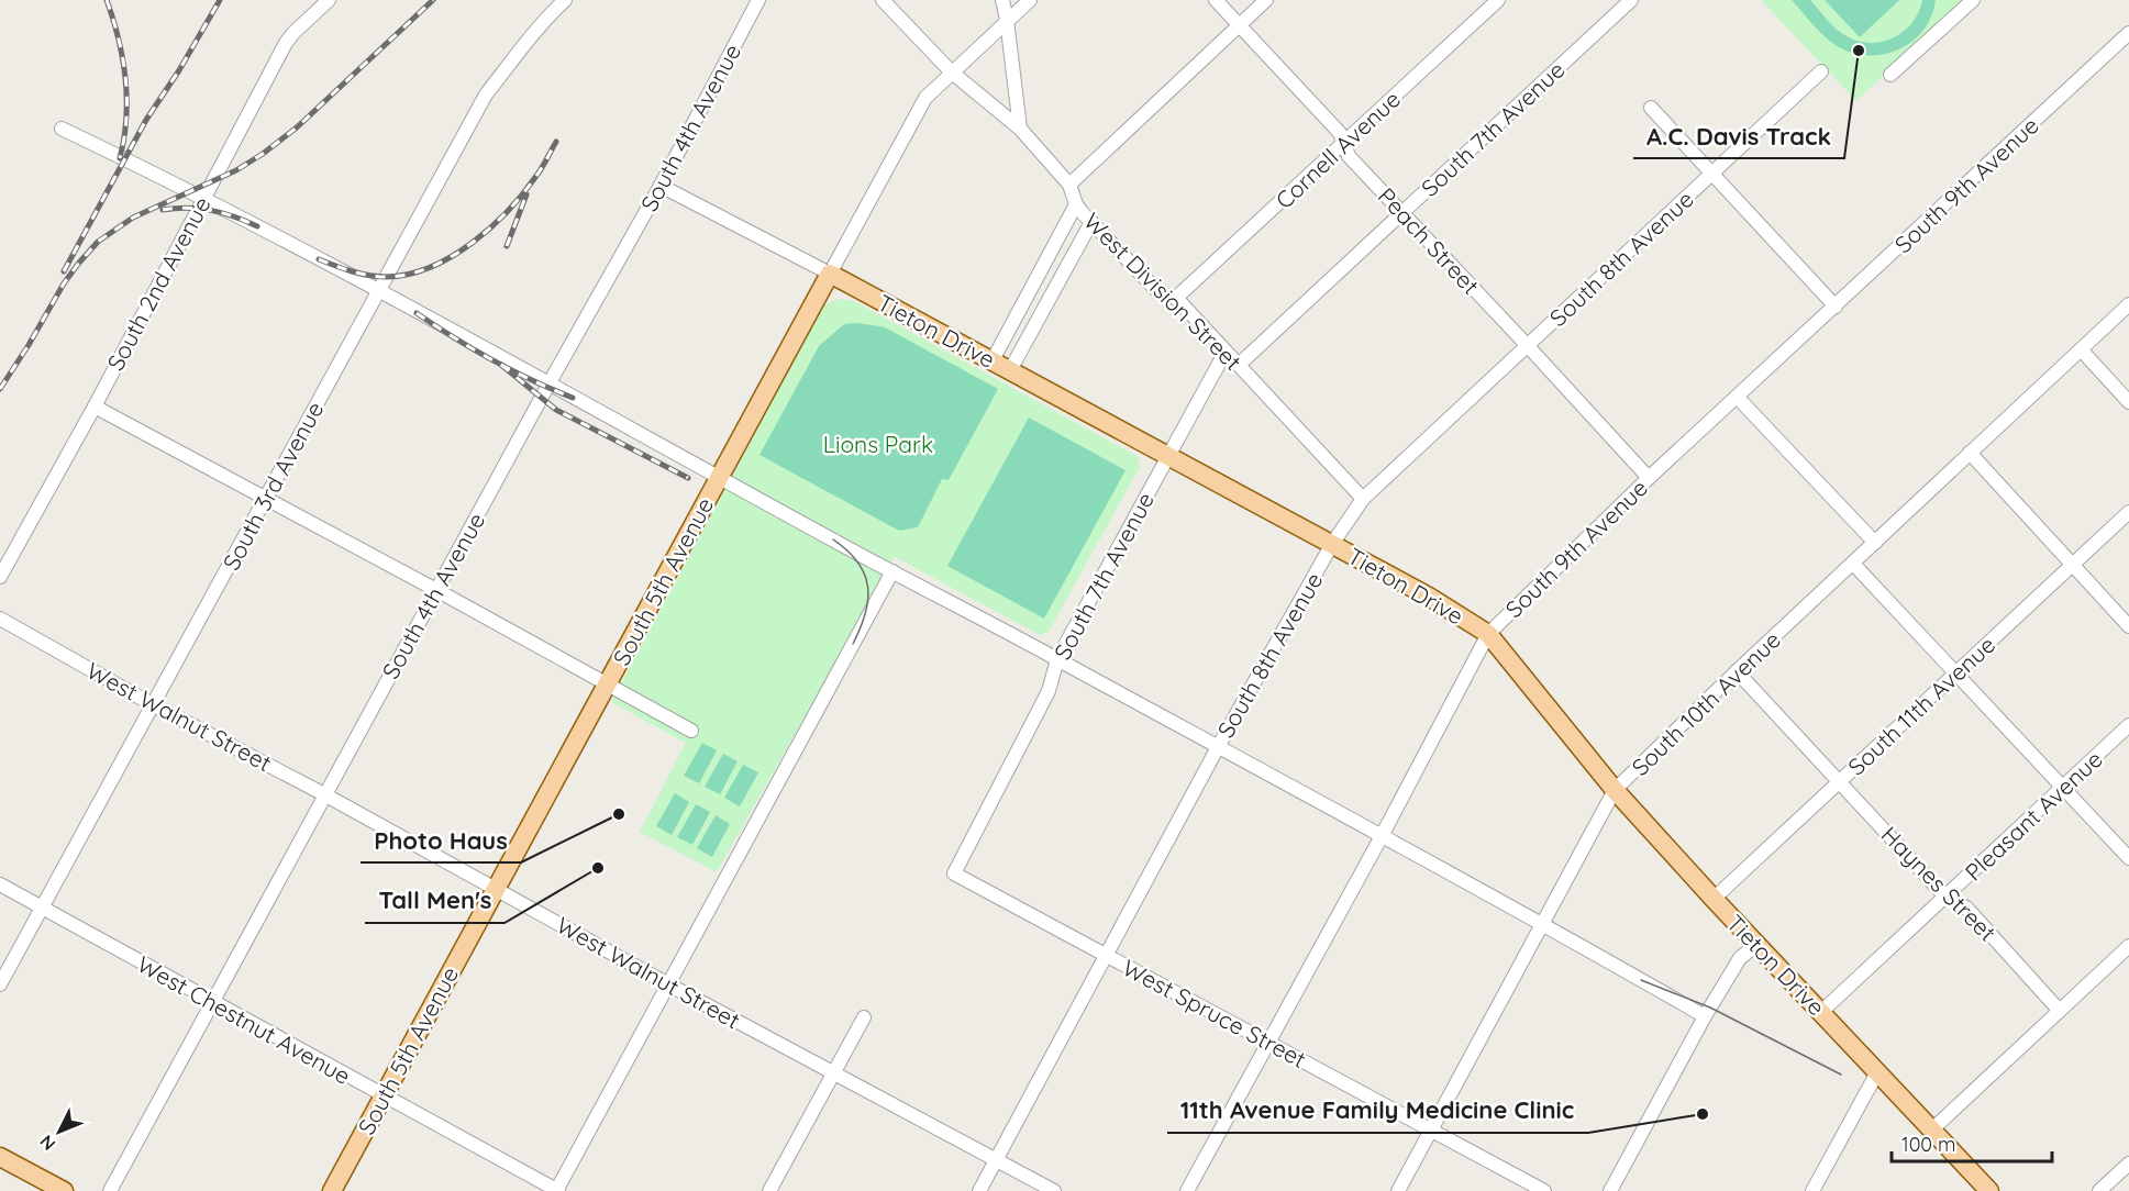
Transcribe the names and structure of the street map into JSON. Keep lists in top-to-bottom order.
{
  "streets": {
    "main road": ["Tieton Drive", "South 5th Avenue"],
    "street": [
      "South 4th Avenue",
      "South 7th Avenue",
      "Cornell Avenue",
      "South 9th Avenue",
      "Peach Street",
      "South 8th Avenue",
      "South 2nd Avenue",
      "West Division Street",
      "South 3rd Avenue",
      "South 10th Avenue",
      "South 11th Avenue",
      "West Walnut Street",
      "Pleasant Avenue",
      "Haynes Street",
      "West Spruce Street",
      "West Chestnut Avenue"
    ]
  },
  "crossings": [
    ["South 4th Avenue", "Tieton Drive"],
    ["South 4th Avenue", "West Walnut Street"],
    ["South 4th Avenue", "West Chestnut Avenue"],
    ["South 7th Avenue", "Peach Street"],
    ["South 7th Avenue", "West Division Street"],
    ["South 7th Avenue", "Tieton Drive"],
    ["South 7th Avenue", "West Spruce Street"],
    ["Cornell Avenue", "Peach Street"],
    ["Cornell Avenue", "West Division Street"],
    ["South 9th Avenue", "Peach Street"],
    ["South 9th Avenue", "Tieton Drive"],
    ["South 9th Avenue", "West Spruce Street"],
    ["Peach Street", "South 8th Avenue"],
    ["South 8th Avenue", "West Division Street"],
    ["South 8th Avenue", "Tieton Drive"],
    ["South 8th Avenue", "West Walnut Street"],
    ["South 8th Avenue", "West Spruce Street"],
    ["West Division Street", "South 5th Avenue"],
    ["Tieton Drive", "South 5th Avenue"],
    ["Tieton Drive", "South 10th Avenue"],
    ["Tieton Drive", "South 11th Avenue"],
    ["Tieton Drive", "Pleasant Avenue"],
    ["South 3rd Avenue", "West Walnut Street"],
    ["South 3rd Avenue", "West Chestnut Avenue"],
    ["South 5th Avenue", "West Walnut Street"],
    ["South 5th Avenue", "West Chestnut Avenue"],
    ["South 10th Avenue", "Haynes Street"],
    ["South 10th Avenue", "West Spruce Street"],
    ["South 11th Avenue", "Haynes Street"],
    ["Pleasant Avenue", "Haynes Street"]
  ],
  "parks": ["Lions Park"],
  "places": [
    "A.C. Davis Track",
    "Photo Haus",
    "Tall Men's",
    "11th Avenue Family Medicine Clinic"
  ],
  "scale_bar": "100 m",
  "north": "bottom left"
}
